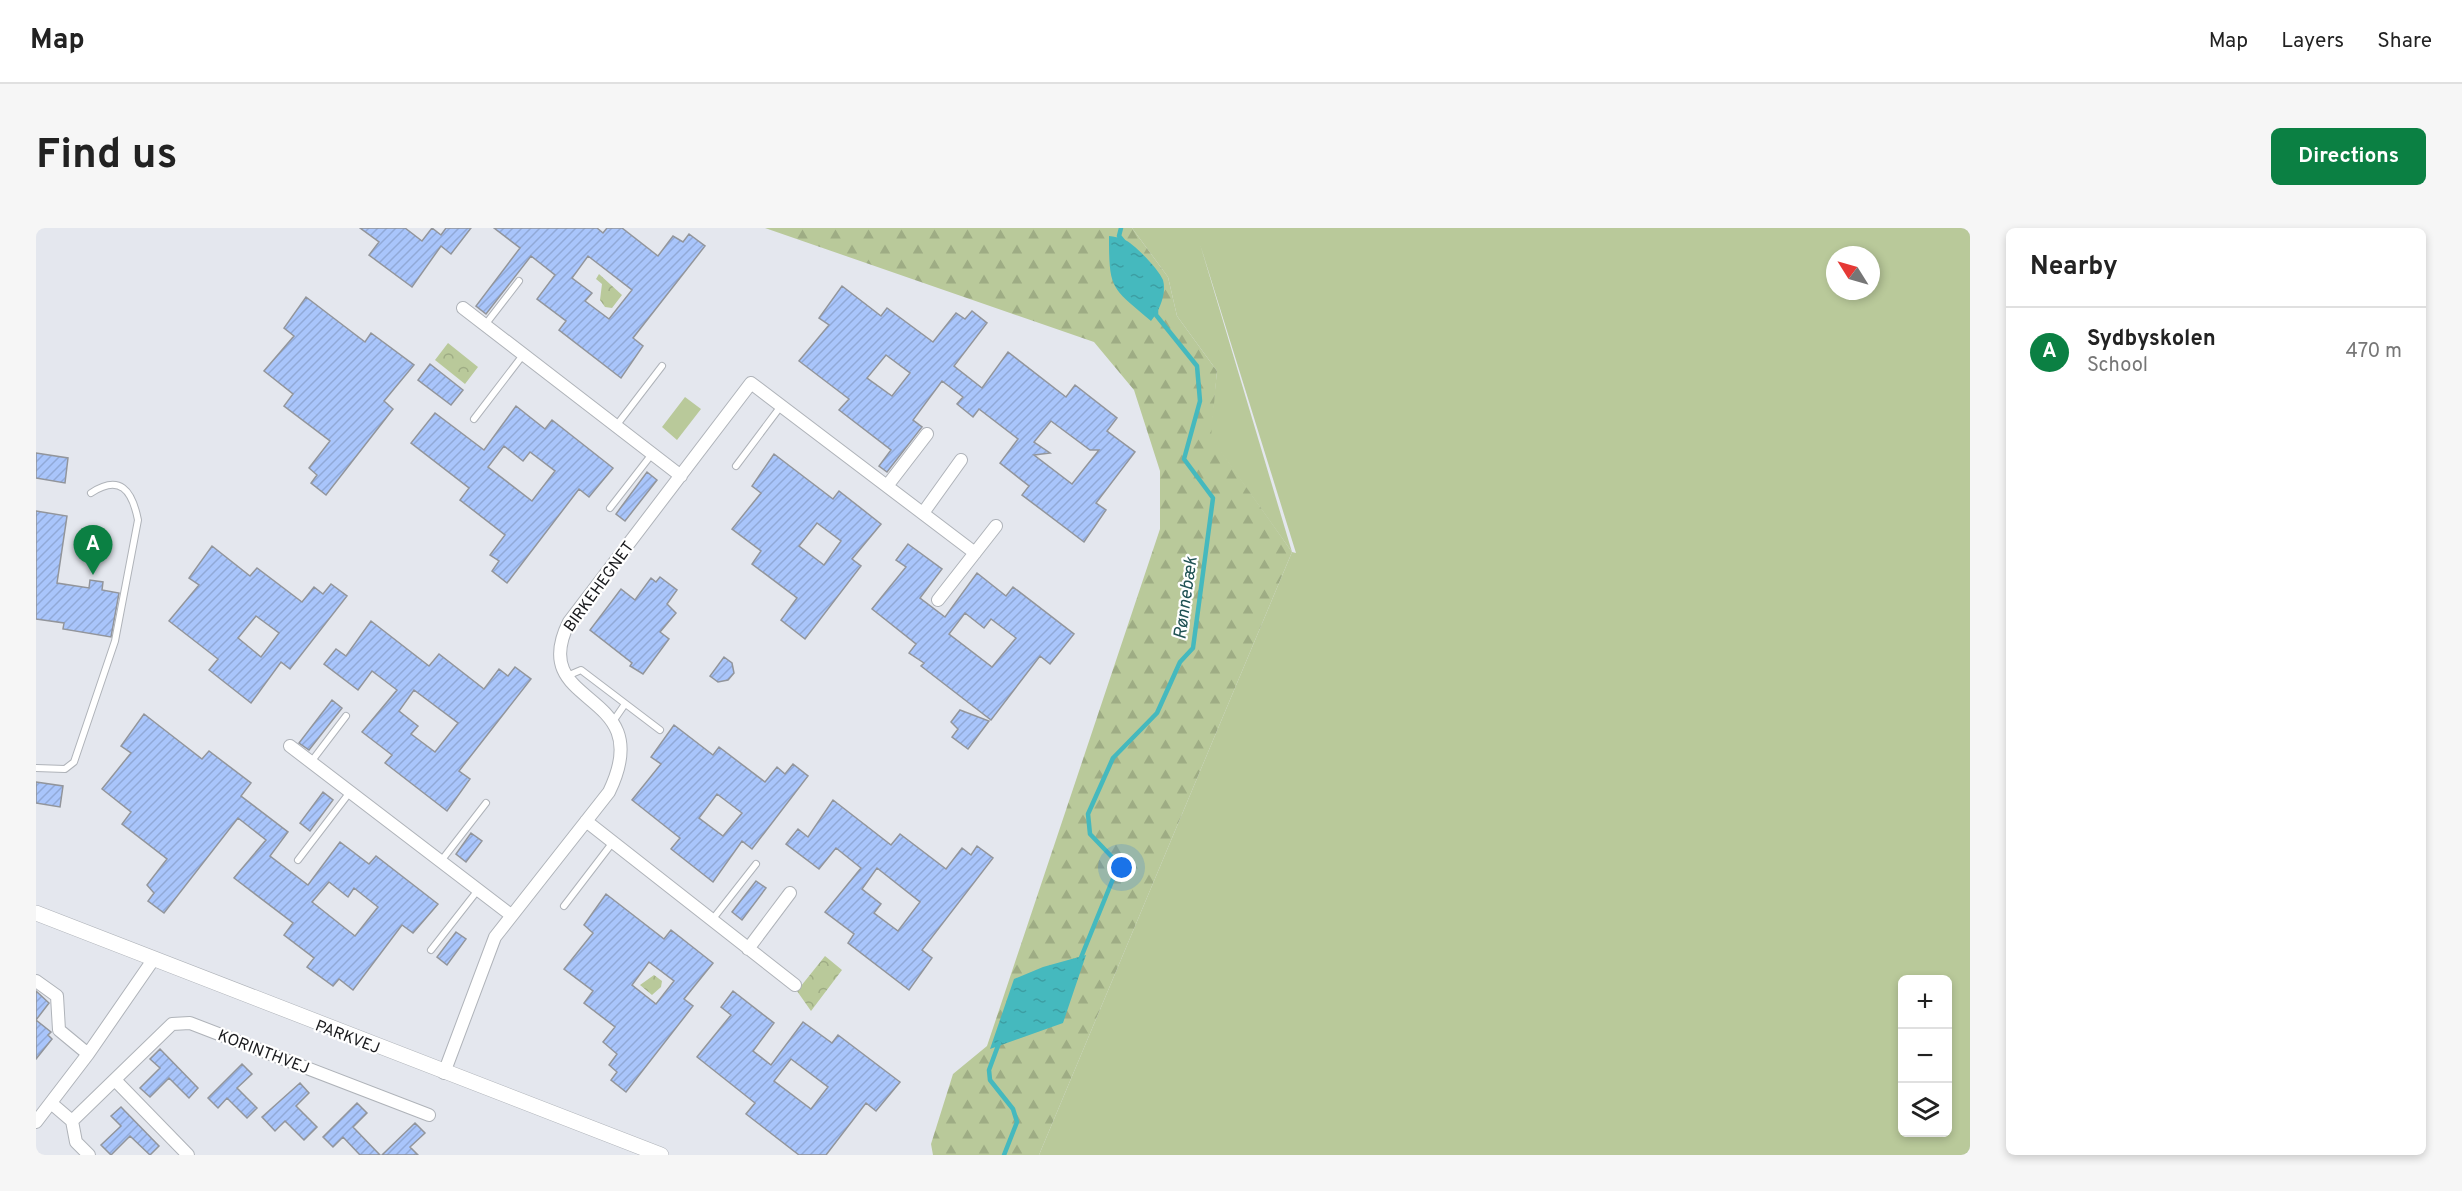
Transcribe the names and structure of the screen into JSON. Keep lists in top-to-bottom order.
{
  "streets": {
    "street": ["BIRKEHEGNET", "PARKVEJ", "KORINTHVEJ"]
  },
  "water": ["Rønnebæk"],
  "north": "top left",
  "page": {
    "header": "Map",
    "nav": ["Map", "Layers", "Share"],
    "buttons": "Directions",
    "title": "Find us",
    "heading": "Nearby",
    "list": [
      {
        "mark": "A",
        "name": "Sydbyskolen",
        "note": "School",
        "value": "470 m"
      }
    ],
    "pins": "A",
    "map_buttons": ["+", "−"]
  }
}
